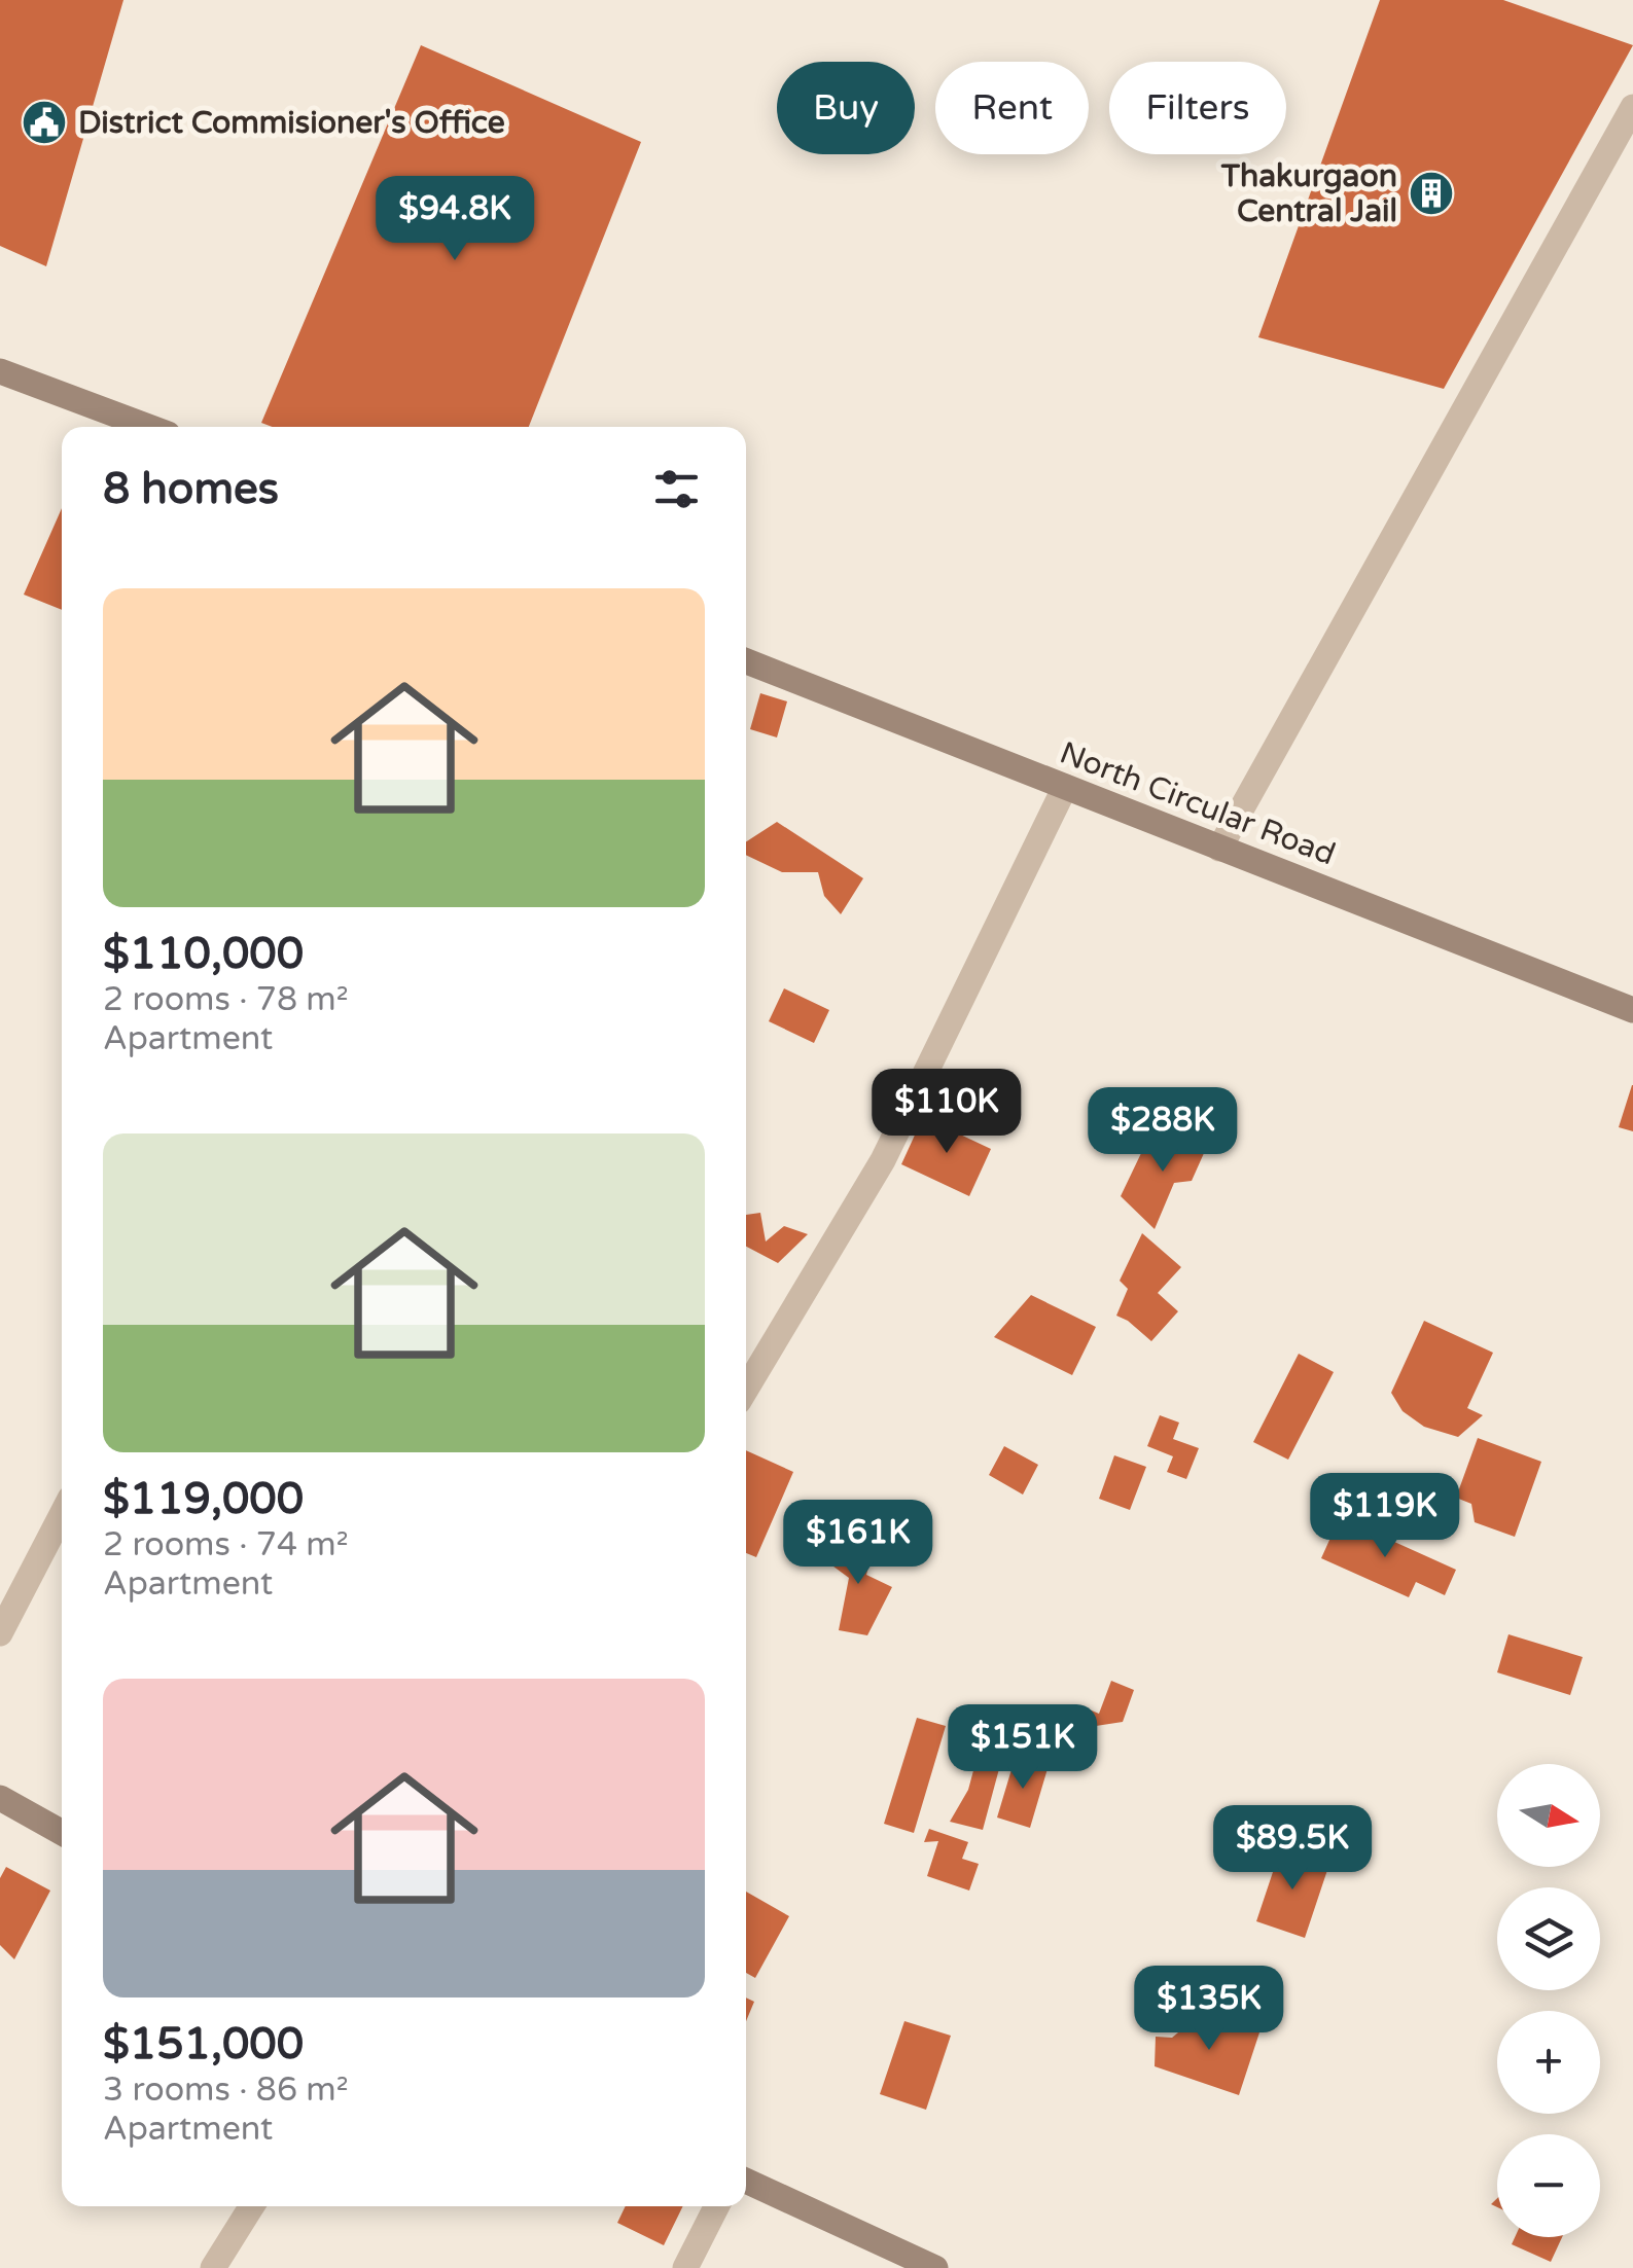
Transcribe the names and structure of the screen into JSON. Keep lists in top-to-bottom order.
{
  "streets": {
    "street": ["North Circular Road"]
  },
  "places": {
    "public building": ["District Commisioner's Office"],
    "building": ["Thakurgaon Central Jail"]
  },
  "north": "right",
  "page": {
    "chip": ["Buy", "Rent", "Filters"],
    "price": [
      "$94.8K",
      "$110K",
      "$288K",
      "$119K",
      "$161K",
      "$151K",
      "$89.5K",
      "$135K"
    ],
    "heading": "8 homes",
    "list": [
      {
        "name": "$110,000",
        "note": "2 rooms · 78 m² · Apartment"
      },
      {
        "name": "$119,000",
        "note": "2 rooms · 74 m² · Apartment"
      },
      {
        "name": "$151,000",
        "note": "3 rooms · 86 m² · Apartment"
      }
    ],
    "map_buttons": ["+", "−"]
  }
}
